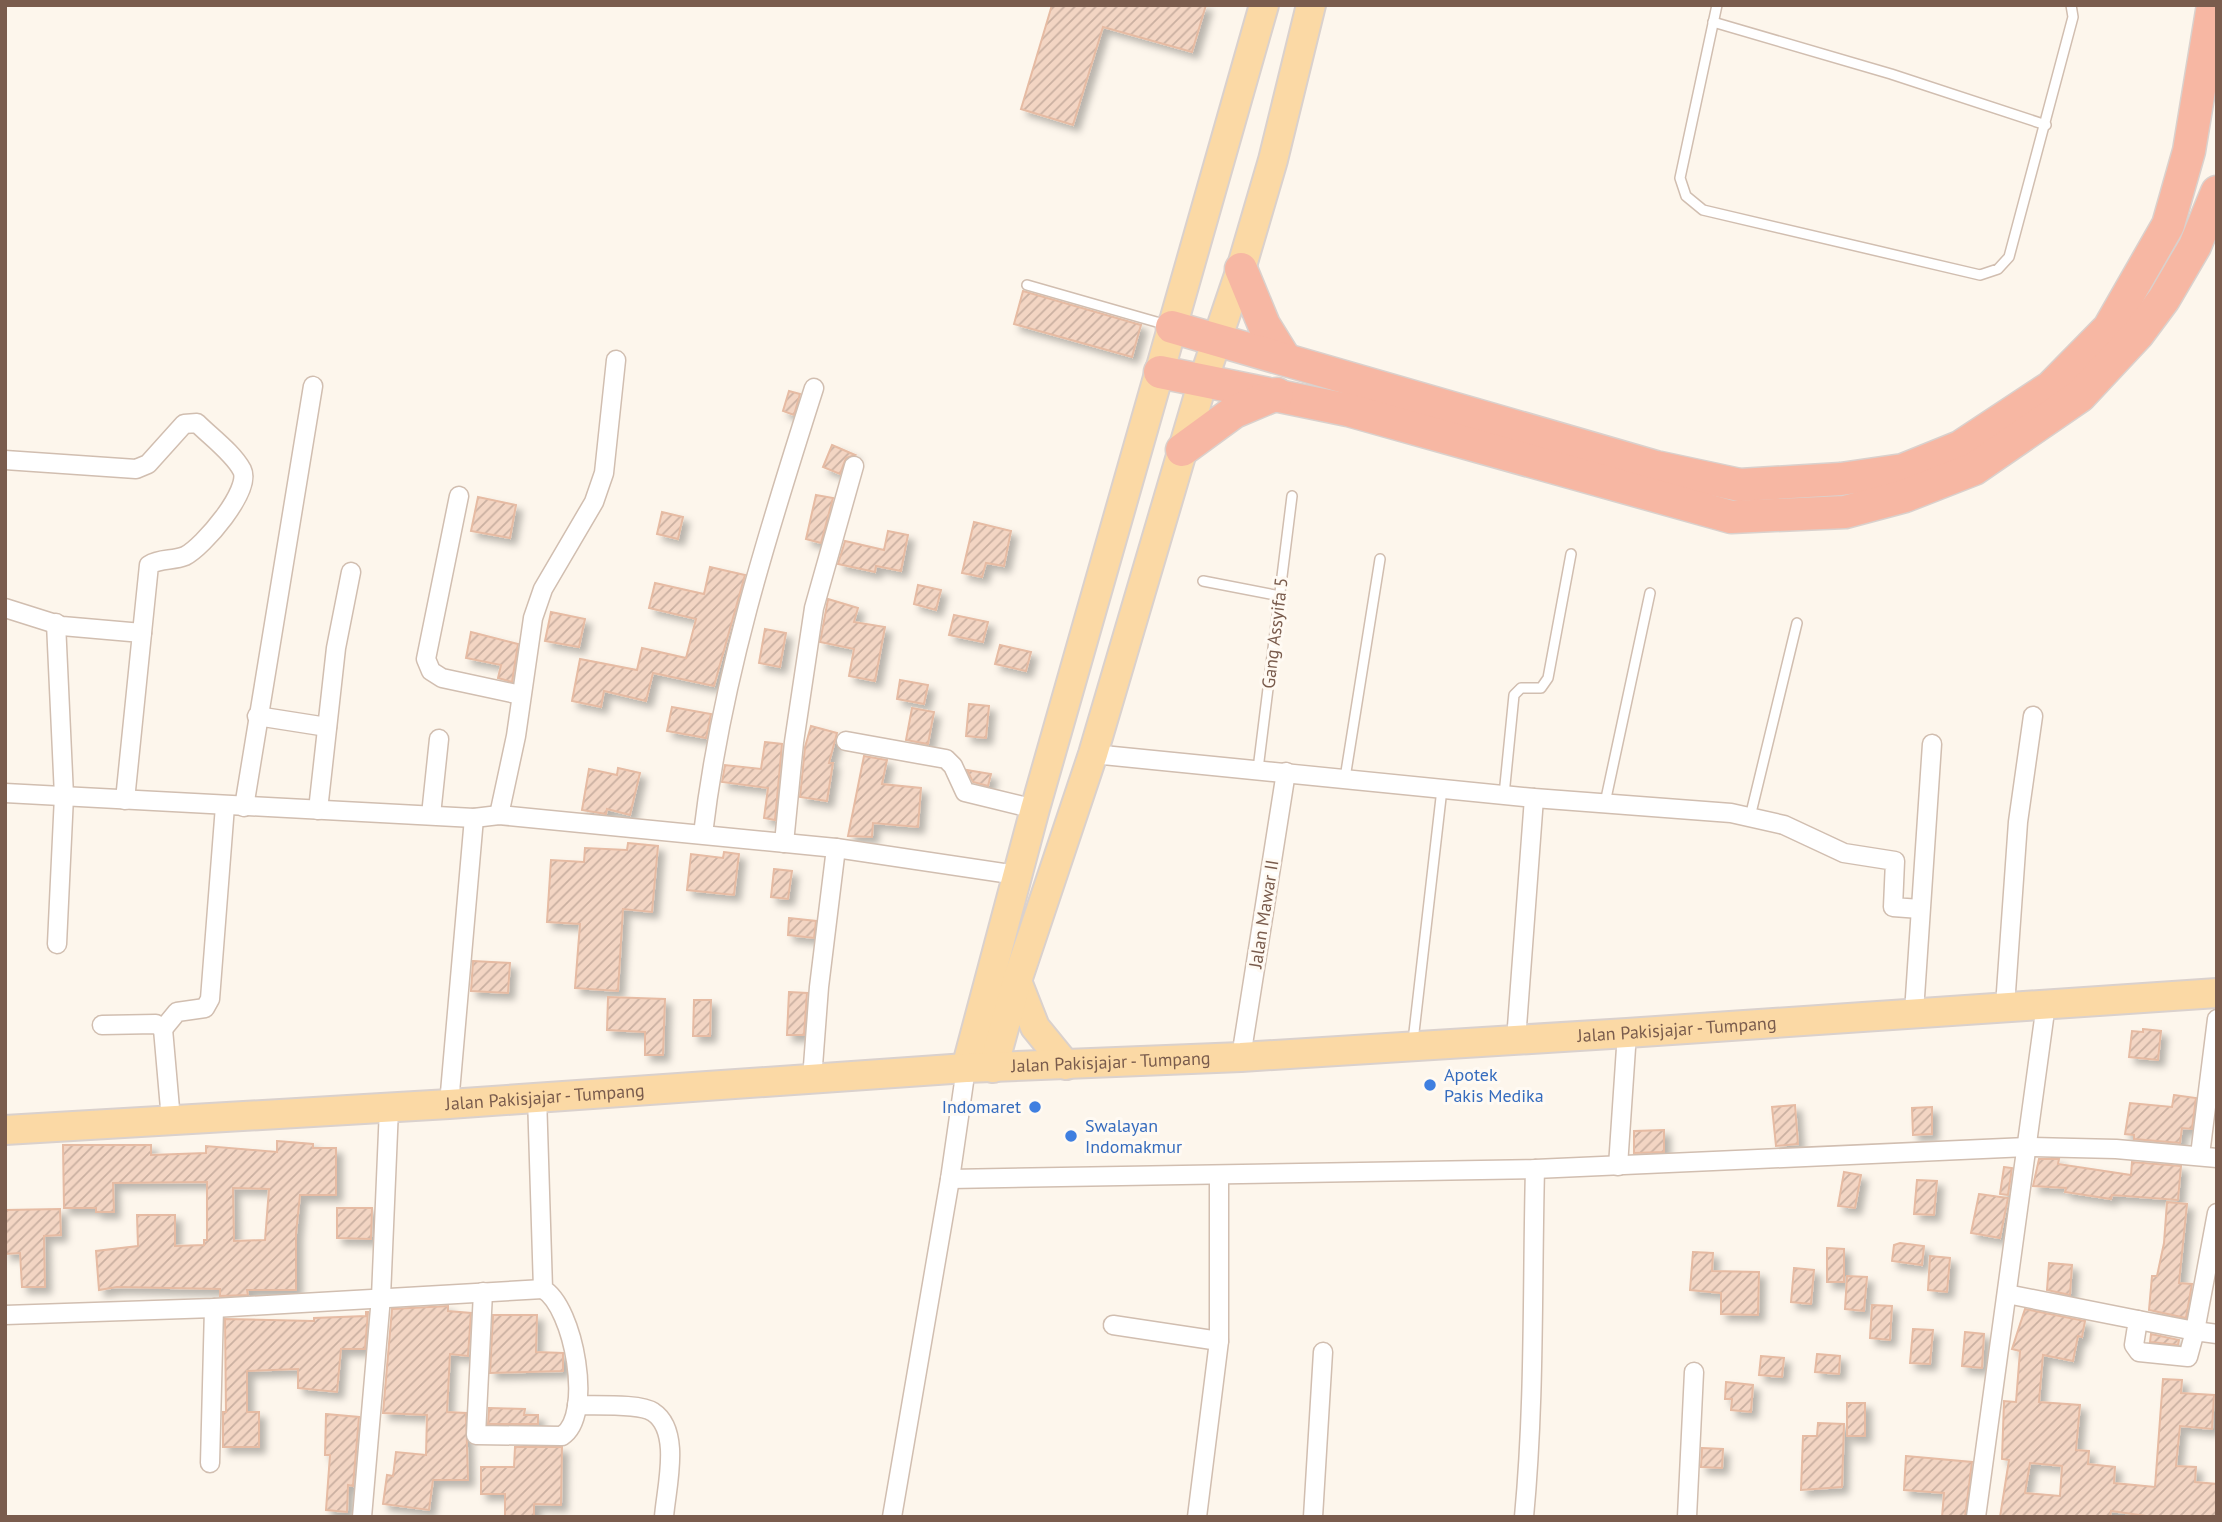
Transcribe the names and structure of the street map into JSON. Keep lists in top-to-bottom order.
{
  "streets": {
    "main road": ["Jalan Pakisjajar - Tumpang"],
    "street": ["Jalan Mawar II"],
    "lane": ["Gang Assyifa 5"]
  },
  "crossings": [
    ["Jalan Mawar II", "Jalan Pakisjajar - Tumpang"]
  ],
  "places": ["Apotek Pakis Medika", "Indomaret", "Swalayan Indomakmur"]
}
